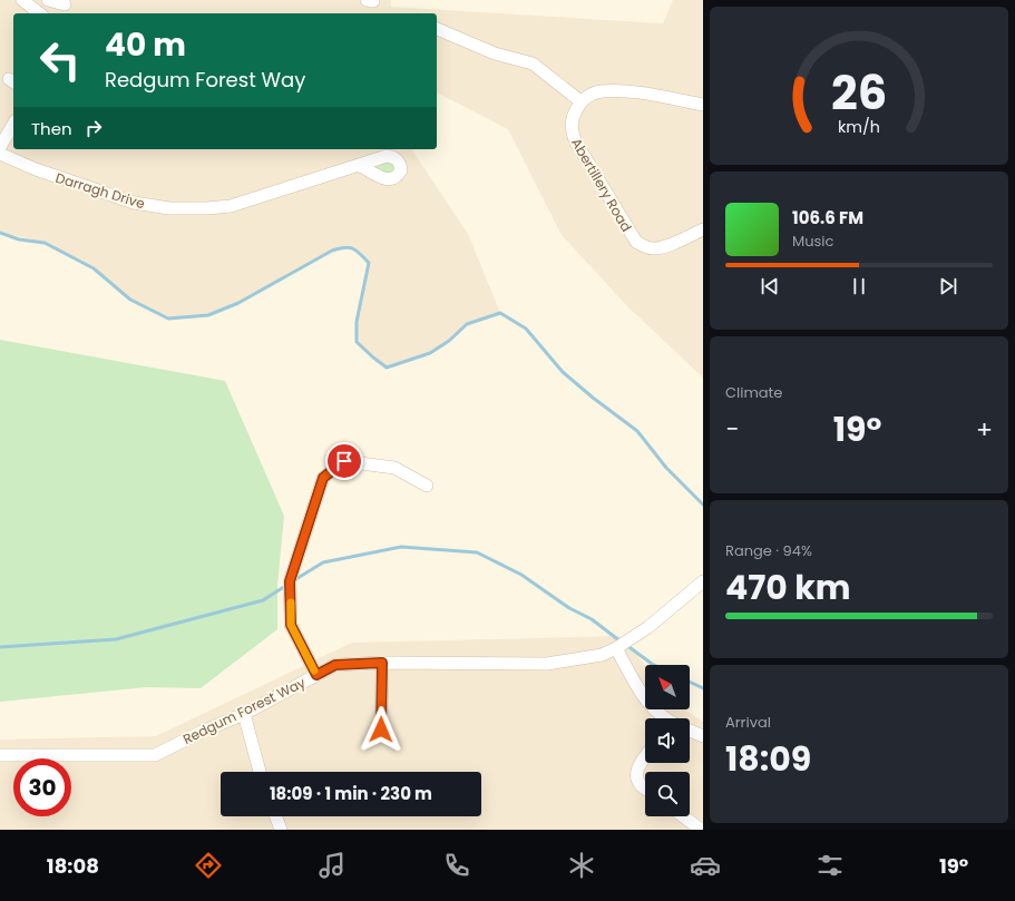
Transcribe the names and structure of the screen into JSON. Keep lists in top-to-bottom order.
{
  "streets": {
    "street": ["Abertillery Road", "Darragh Drive", "Redgum Forest Way"]
  },
  "north": "top left",
  "page": {
    "turn": ["40 m", "Redgum Forest Way"],
    "then": "Then",
    "song": ["106.6 FM", "Music"],
    "tile": [
      "Climate",
      ["Range · 94%", "470 km"],
      ["Arrival", "18:09"]
    ],
    "heat": ["−", "19°", "+"],
    "limit": "30",
    "trip": "18:09 · 1 min · 230 m",
    "tabs": ["18:08", "19°"],
    "gauge": ["26", "km/h"]
  }
}
